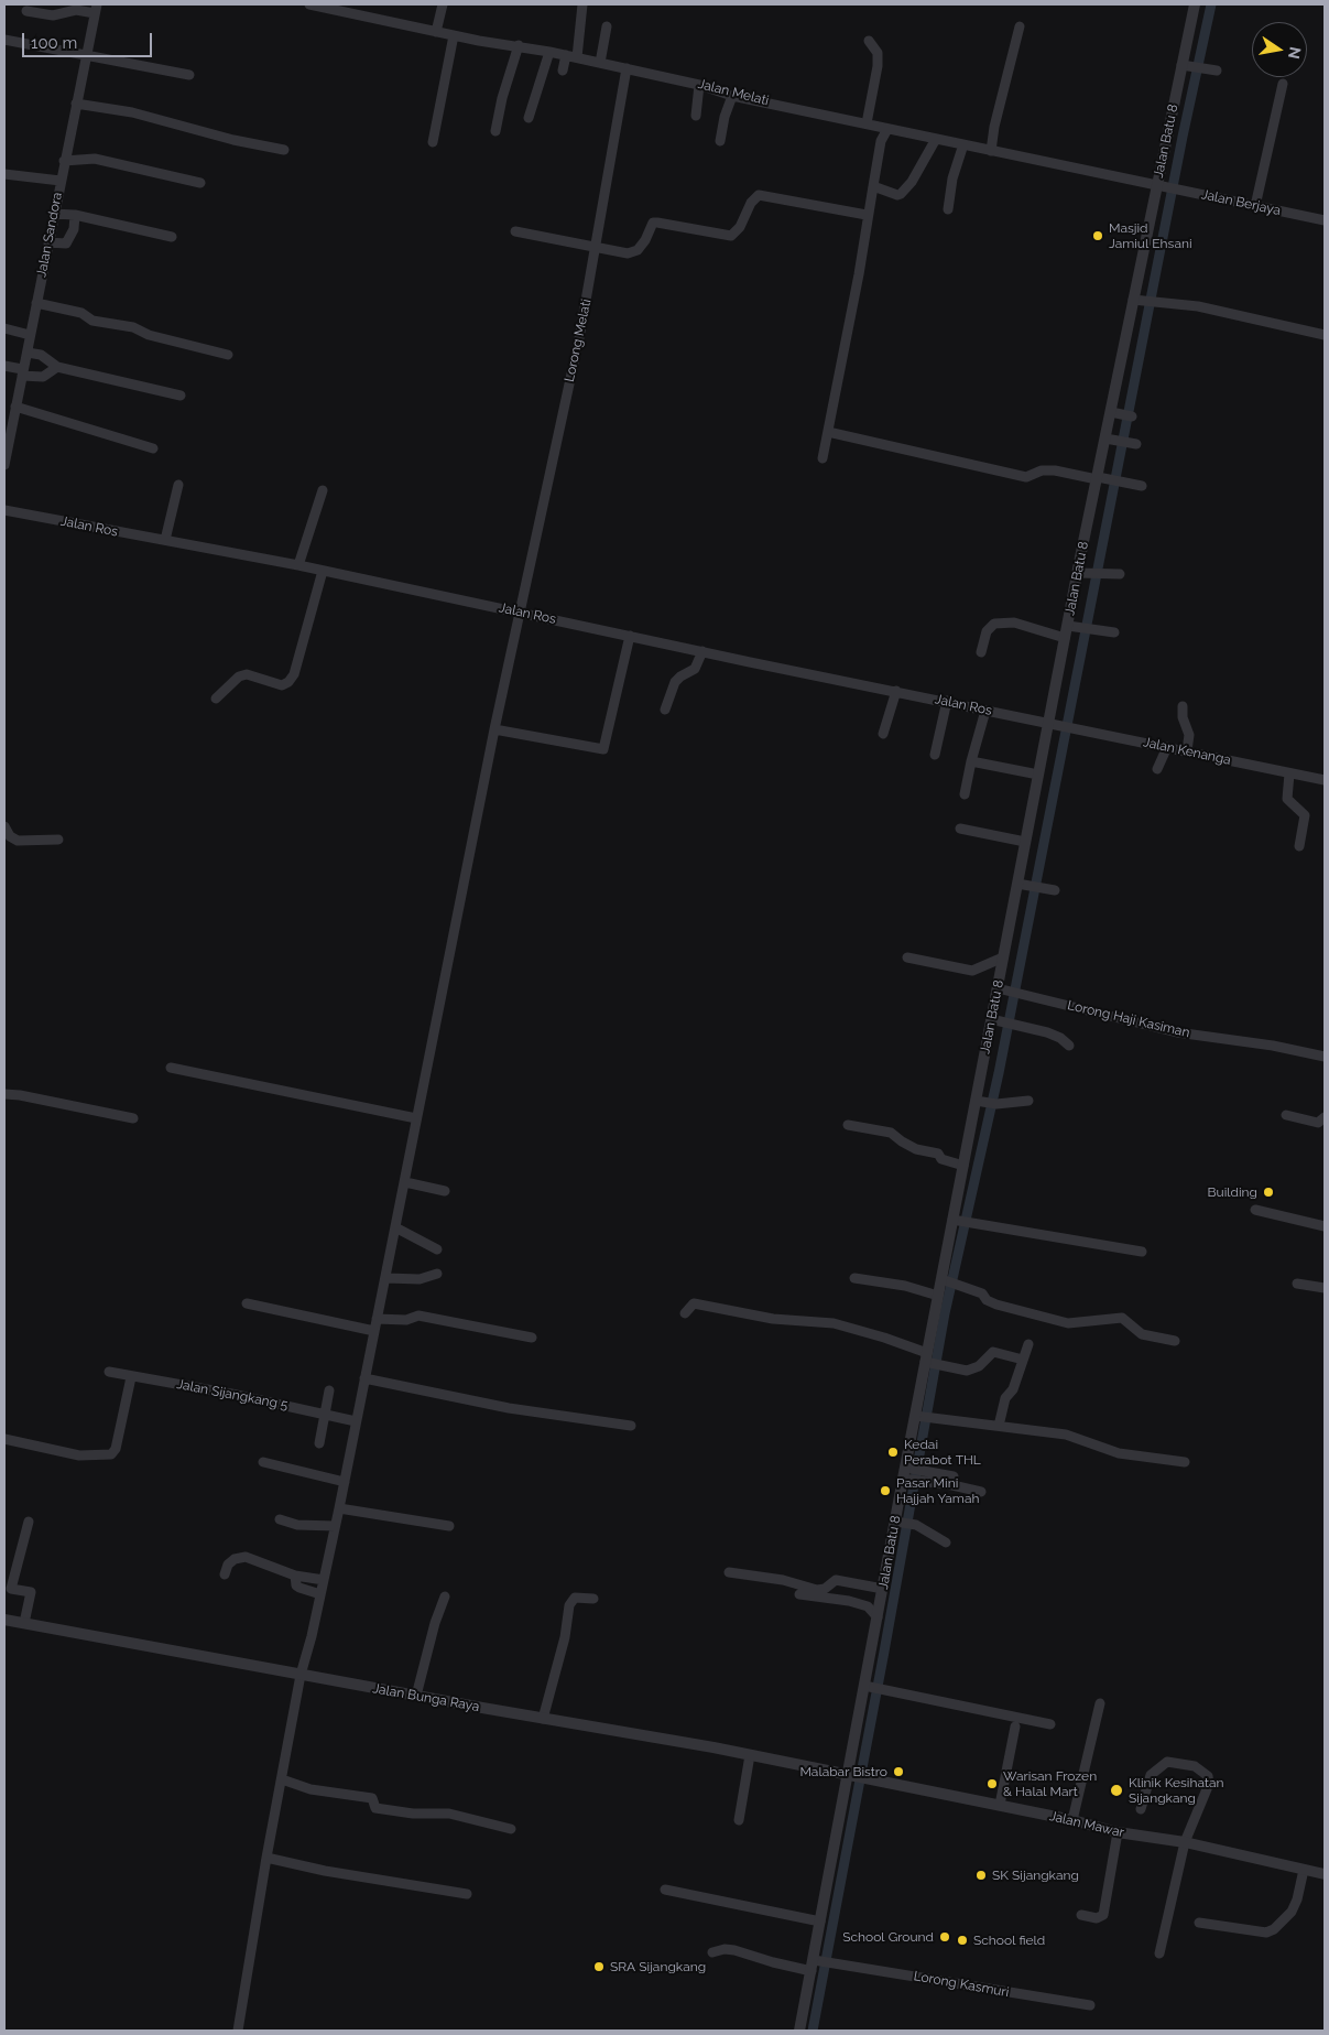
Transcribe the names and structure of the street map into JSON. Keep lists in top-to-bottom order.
{
  "streets": {
    "street": [
      "Jalan Melati",
      "Jalan Batu 8",
      "Jalan Berjaya",
      "Jalan Sandora",
      "Lorong Melati",
      "Jalan Ros",
      "Jalan Kenanga",
      "Lorong Haji Kasiman",
      "Jalan Sijangkang 5",
      "Jalan Bunga Raya",
      "Jalan Mawar",
      "Lorong Kasmuri"
    ]
  },
  "crossings": [
    ["Jalan Melati", "Jalan Batu 8"],
    ["Jalan Melati", "Jalan Berjaya"],
    ["Jalan Melati", "Lorong Melati"],
    ["Jalan Batu 8", "Jalan Berjaya"],
    ["Jalan Batu 8", "Jalan Ros"],
    ["Jalan Batu 8", "Jalan Kenanga"],
    ["Jalan Batu 8", "Lorong Haji Kasiman"],
    ["Jalan Batu 8", "Jalan Bunga Raya"],
    ["Jalan Batu 8", "Jalan Mawar"],
    ["Jalan Batu 8", "Lorong Kasmuri"],
    ["Lorong Melati", "Jalan Ros"],
    ["Lorong Melati", "Jalan Sijangkang 5"],
    ["Lorong Melati", "Jalan Bunga Raya"],
    ["Jalan Ros", "Jalan Kenanga"],
    ["Jalan Bunga Raya", "Jalan Mawar"]
  ],
  "places": [
    "Masjid Jamiul Ehsani",
    "Building",
    "Kedai Perabot THL",
    "Pasar Mini Hajjah Yamah",
    "Malabar Bistro",
    "Warisan Frozen & Halal Mart",
    "Klinik Kesihatan Sijangkang",
    "SK Sijangkang",
    "School Ground",
    "School field",
    "SRA Sijangkang"
  ],
  "scale_bar": "100 m",
  "north": "right"
}
